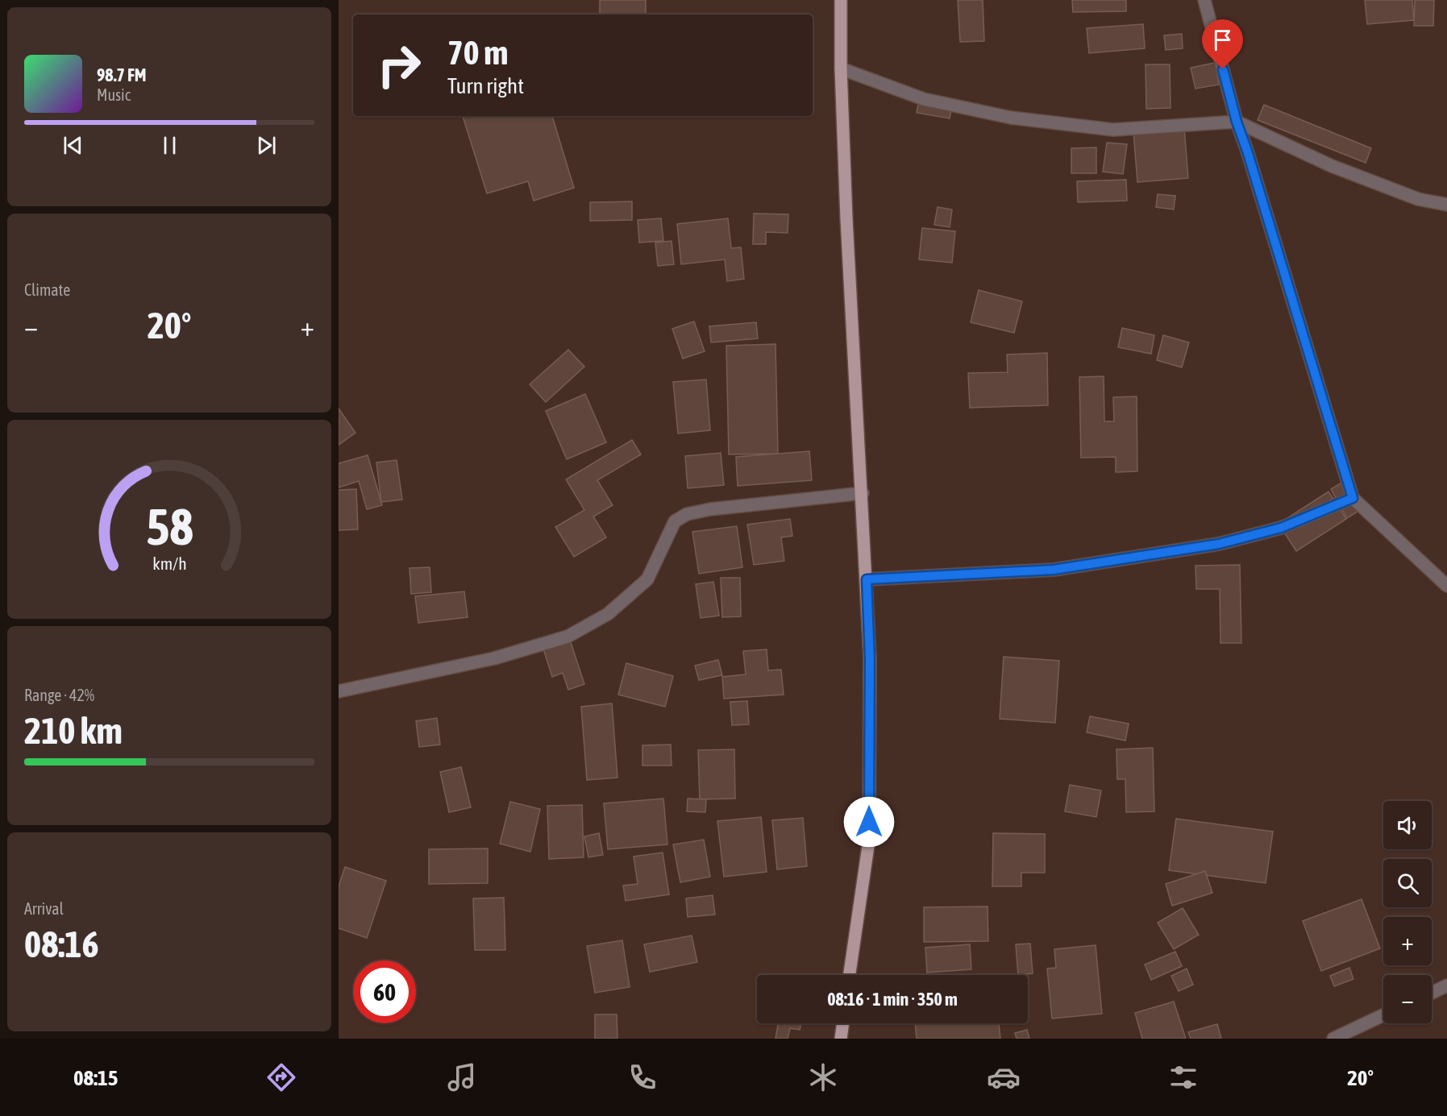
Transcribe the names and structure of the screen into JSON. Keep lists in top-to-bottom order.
{
  "page": {
    "turn": ["70 m", "Turn right"],
    "song": ["98.7 FM", "Music"],
    "tile": [
      "Climate",
      ["Range · 42%", "210 km"],
      ["Arrival", "08:16"]
    ],
    "heat": ["−", "20°", "+"],
    "map_buttons": ["+", "−"],
    "limit": "60",
    "trip": "08:16 · 1 min · 350 m",
    "tabs": ["08:15", "20°"],
    "gauge": ["58", "km/h"]
  }
}
